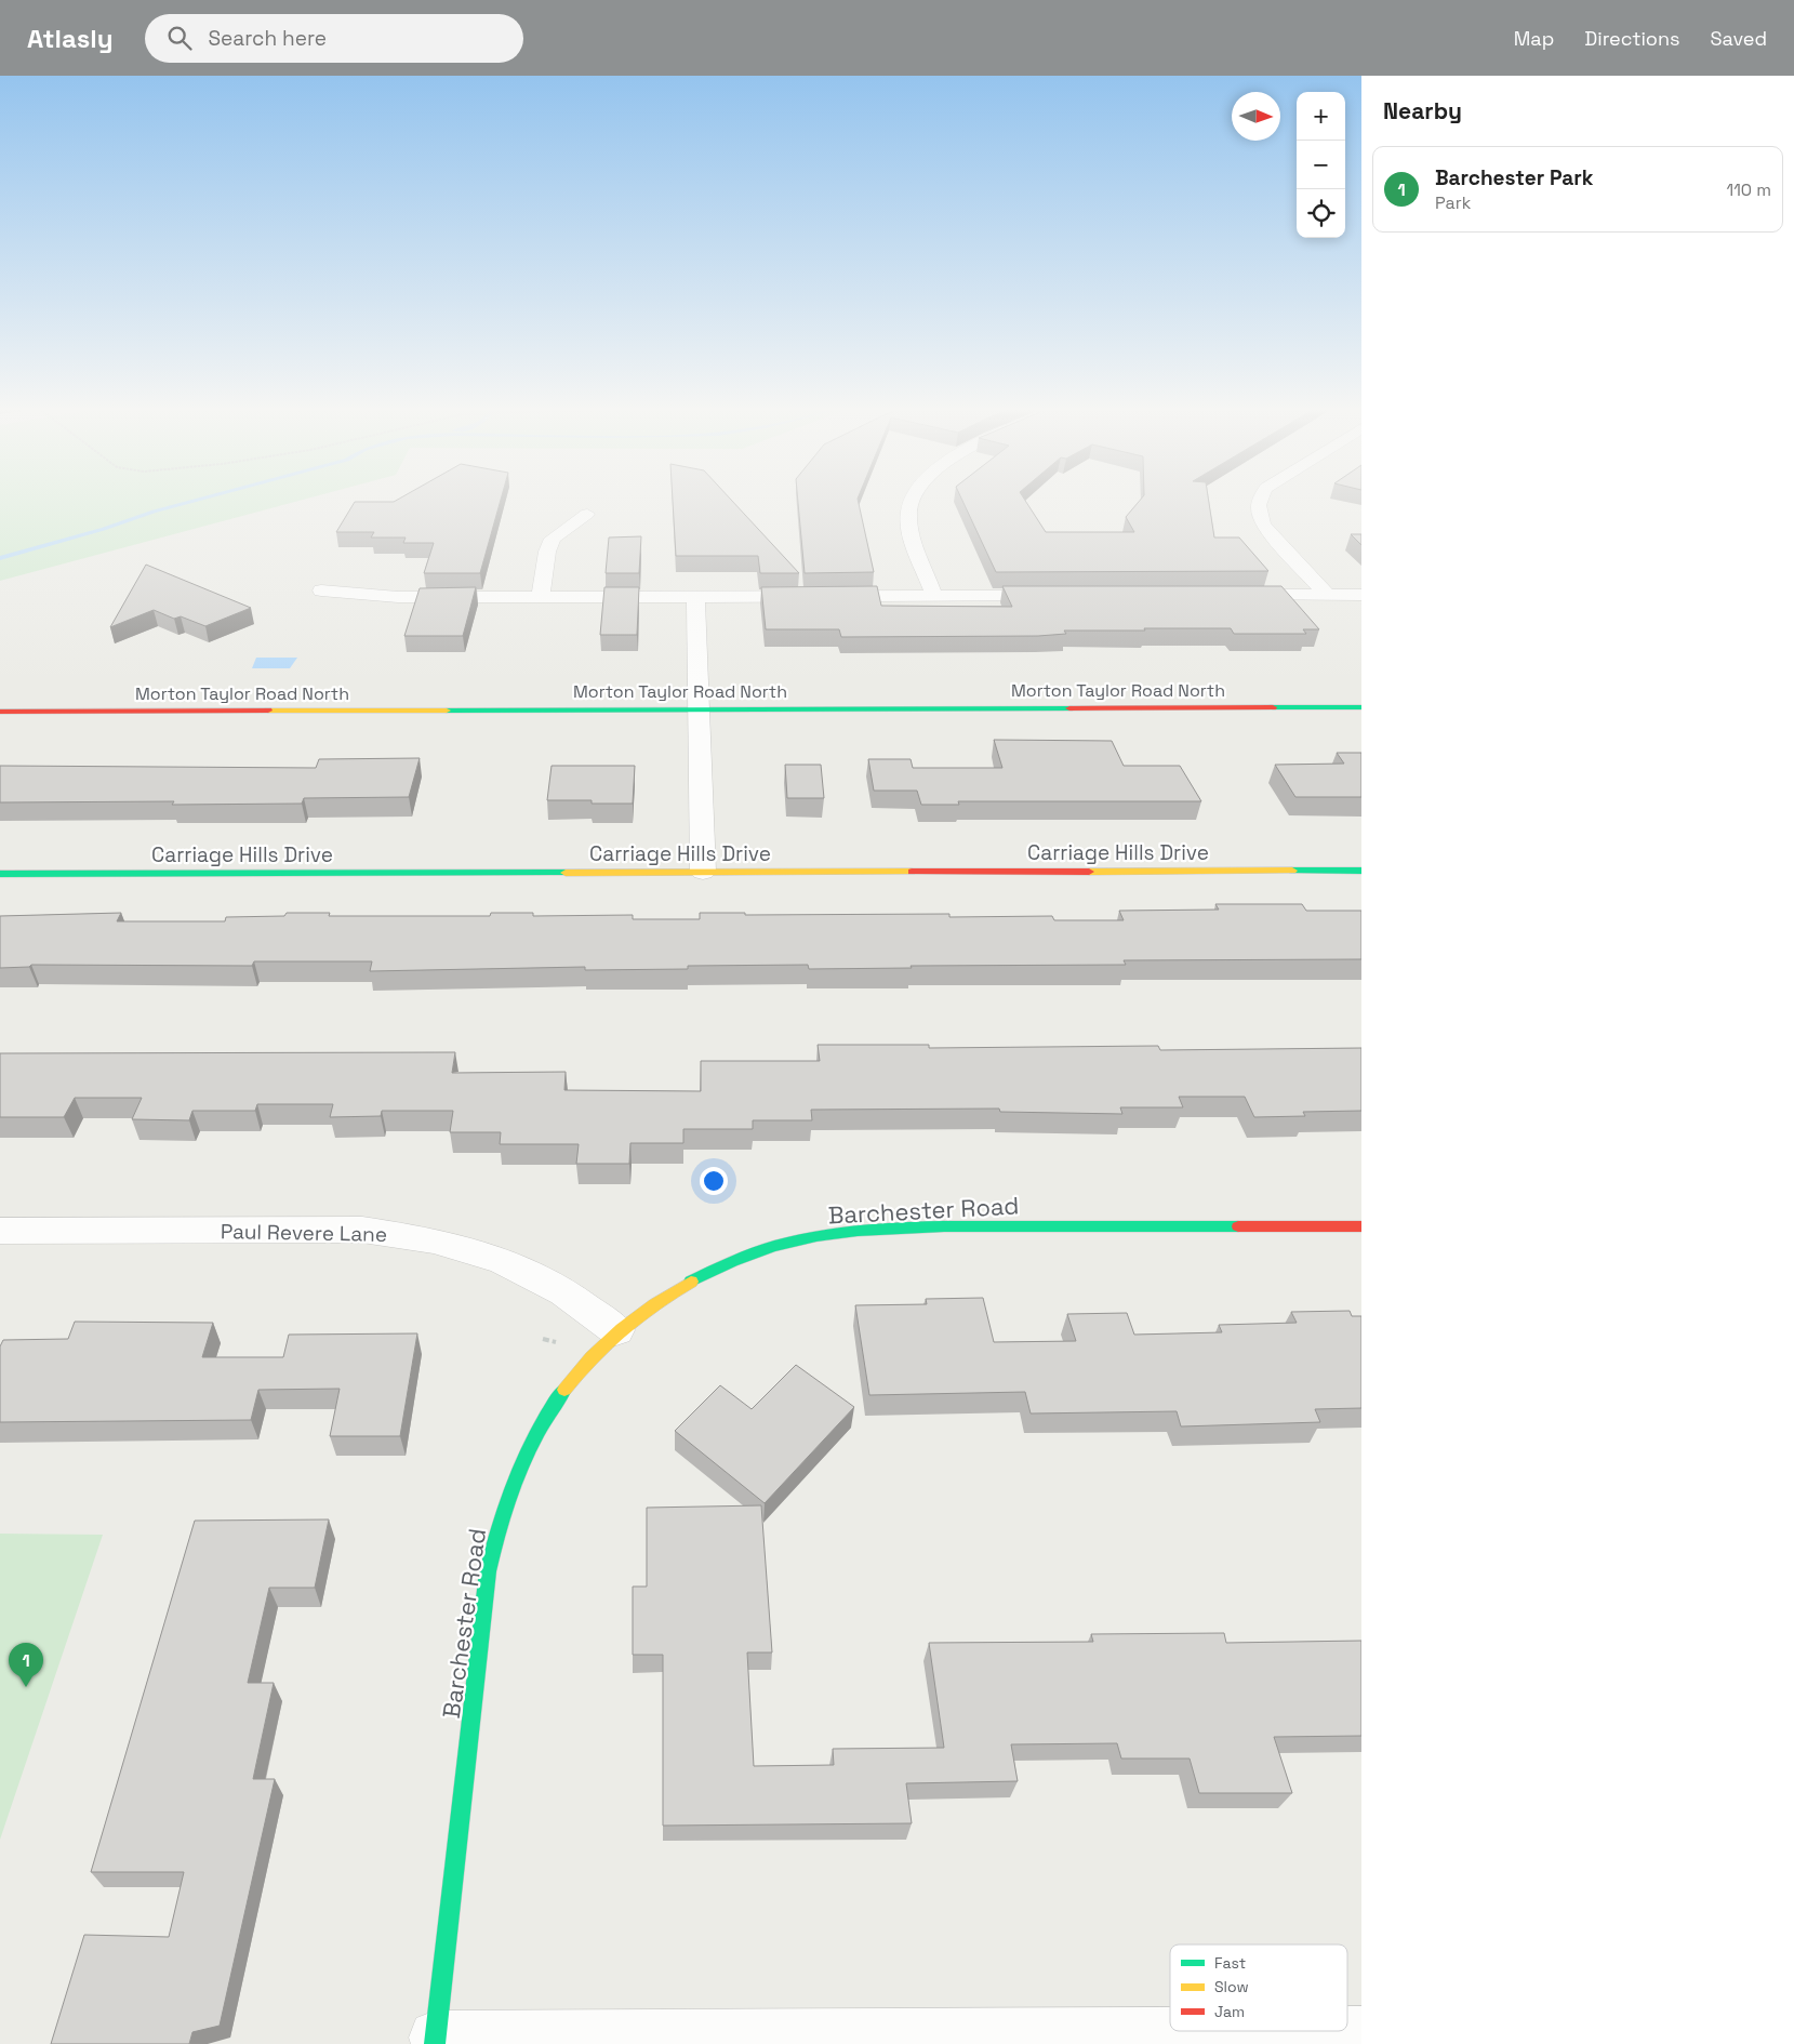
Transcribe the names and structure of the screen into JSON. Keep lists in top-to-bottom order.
{
  "streets": {
    "street": [
      "Morton Taylor Road North",
      "Carriage Hills Drive",
      "Barchester Road",
      "Paul Revere Lane"
    ]
  },
  "crossings": [
    ["Barchester Road", "Paul Revere Lane"]
  ],
  "legend": ["Fast", "Slow", "Jam"],
  "north": "right",
  "page": {
    "header": "Atlasly",
    "search": "Search here",
    "nav": ["Map", "Directions", "Saved"],
    "heading": "Nearby",
    "map_buttons": ["+", "−"],
    "list": [
      {
        "mark": "1",
        "name": "Barchester Park",
        "note": "Park",
        "value": "110 m"
      }
    ],
    "pins": "1"
  }
}
